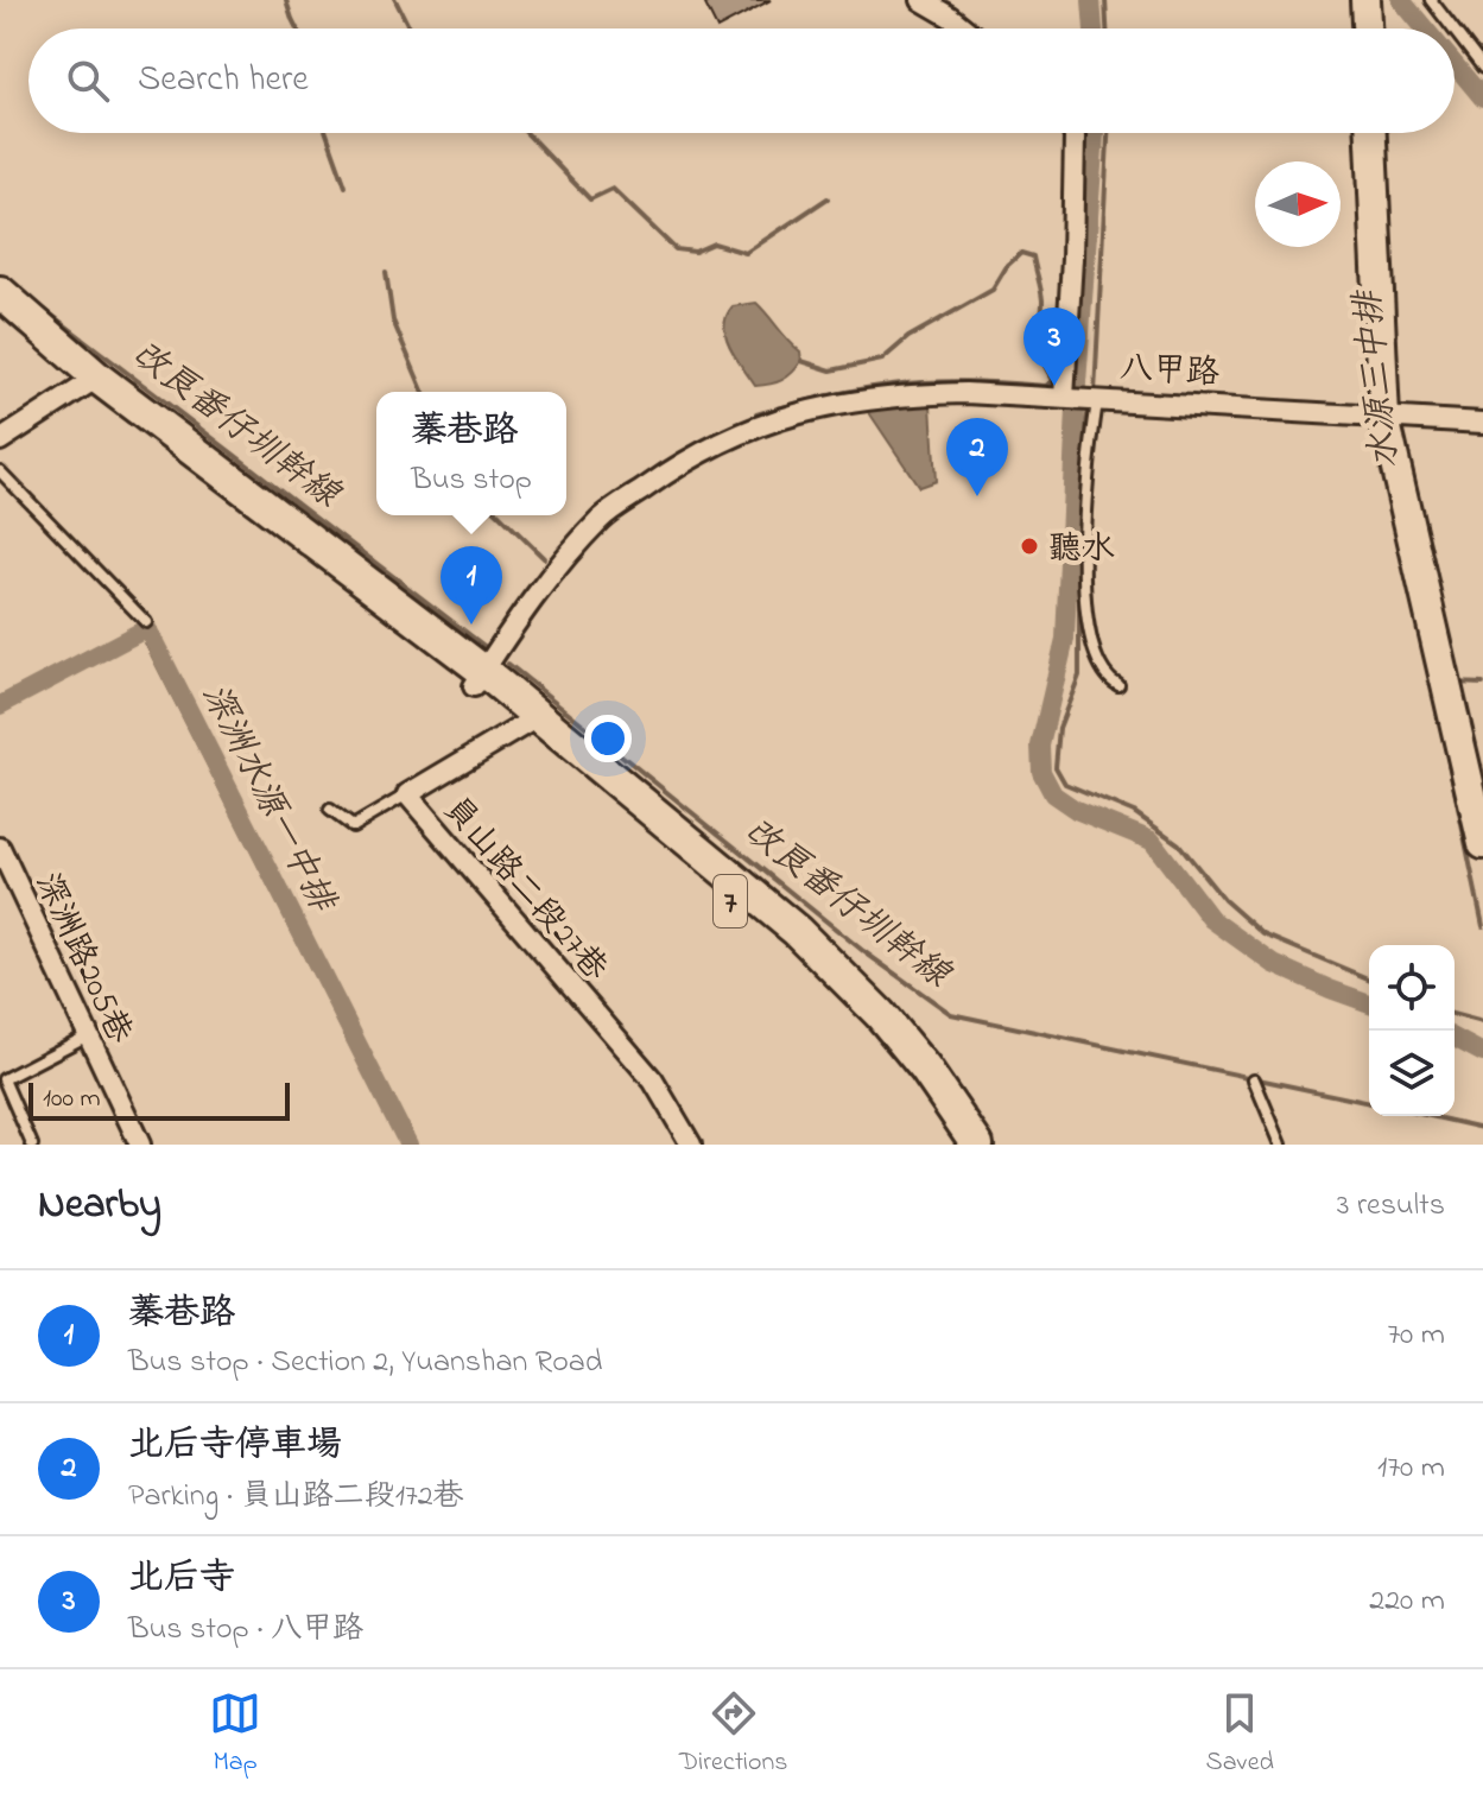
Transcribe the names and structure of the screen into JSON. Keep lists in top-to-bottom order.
{
  "streets": {
    "main road": ["7"],
    "street": ["八甲路", "員山路二段27巷", "深洲路205巷"]
  },
  "crossings": [
    ["八甲路", "7"],
    ["員山路二段27巷", "7"]
  ],
  "water": ["水源三中排", "改良番仔圳幹線", "深洲水源一中排"],
  "places": ["聽水"],
  "scale_bar": "100 m",
  "north": "right",
  "page": {
    "search": "Search here",
    "pins": ["3", "2", "1"],
    "popup": ["蓁巷路", "Bus stop"],
    "scale": "100 m",
    "heading": ["Nearby", "3 results"],
    "list": [
      {
        "mark": "1",
        "name": "蓁巷路",
        "note": "Bus stop · Section 2, Yuanshan Road",
        "value": "70 m"
      },
      {
        "mark": "2",
        "name": "北后寺停車場",
        "note": "Parking · 員山路二段172巷",
        "value": "170 m"
      },
      {
        "mark": "3",
        "name": "北后寺",
        "note": "Bus stop · 八甲路",
        "value": "220 m"
      }
    ],
    "nav": ["Map", "Directions", "Saved"]
  }
}
